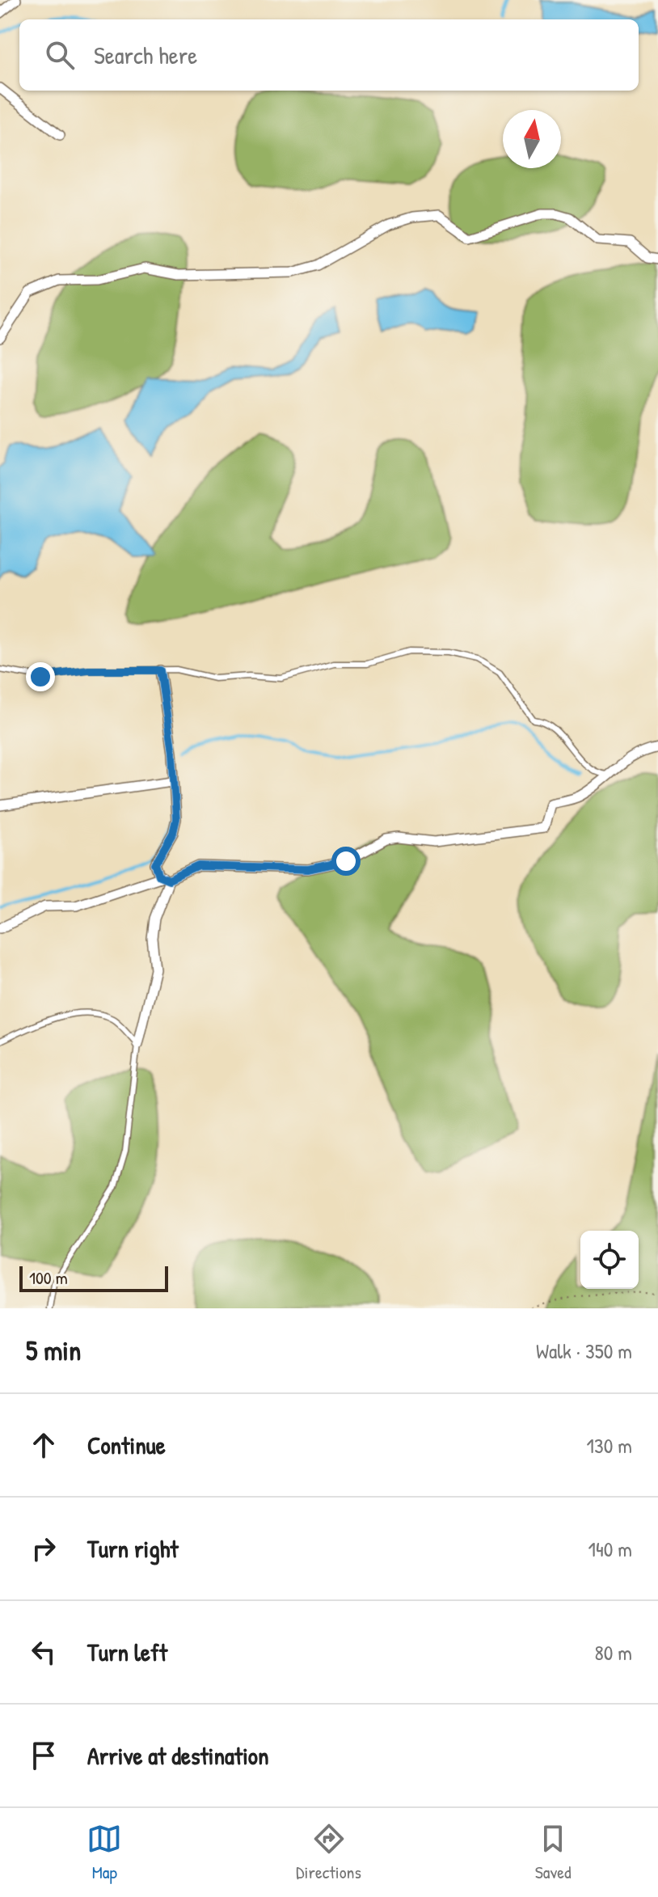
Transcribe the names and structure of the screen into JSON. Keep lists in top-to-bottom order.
{
  "scale_bar": "100 m",
  "north": "top",
  "page": {
    "search": "Search here",
    "scale": "100 m",
    "heading": ["5 min", "Walk · 350 m"],
    "list": [
      ["Continue", "130 m"],
      ["Turn right", "140 m"],
      ["Turn left", "80 m"],
      "Arrive at destination"
    ],
    "nav": ["Map", "Directions", "Saved"]
  }
}
